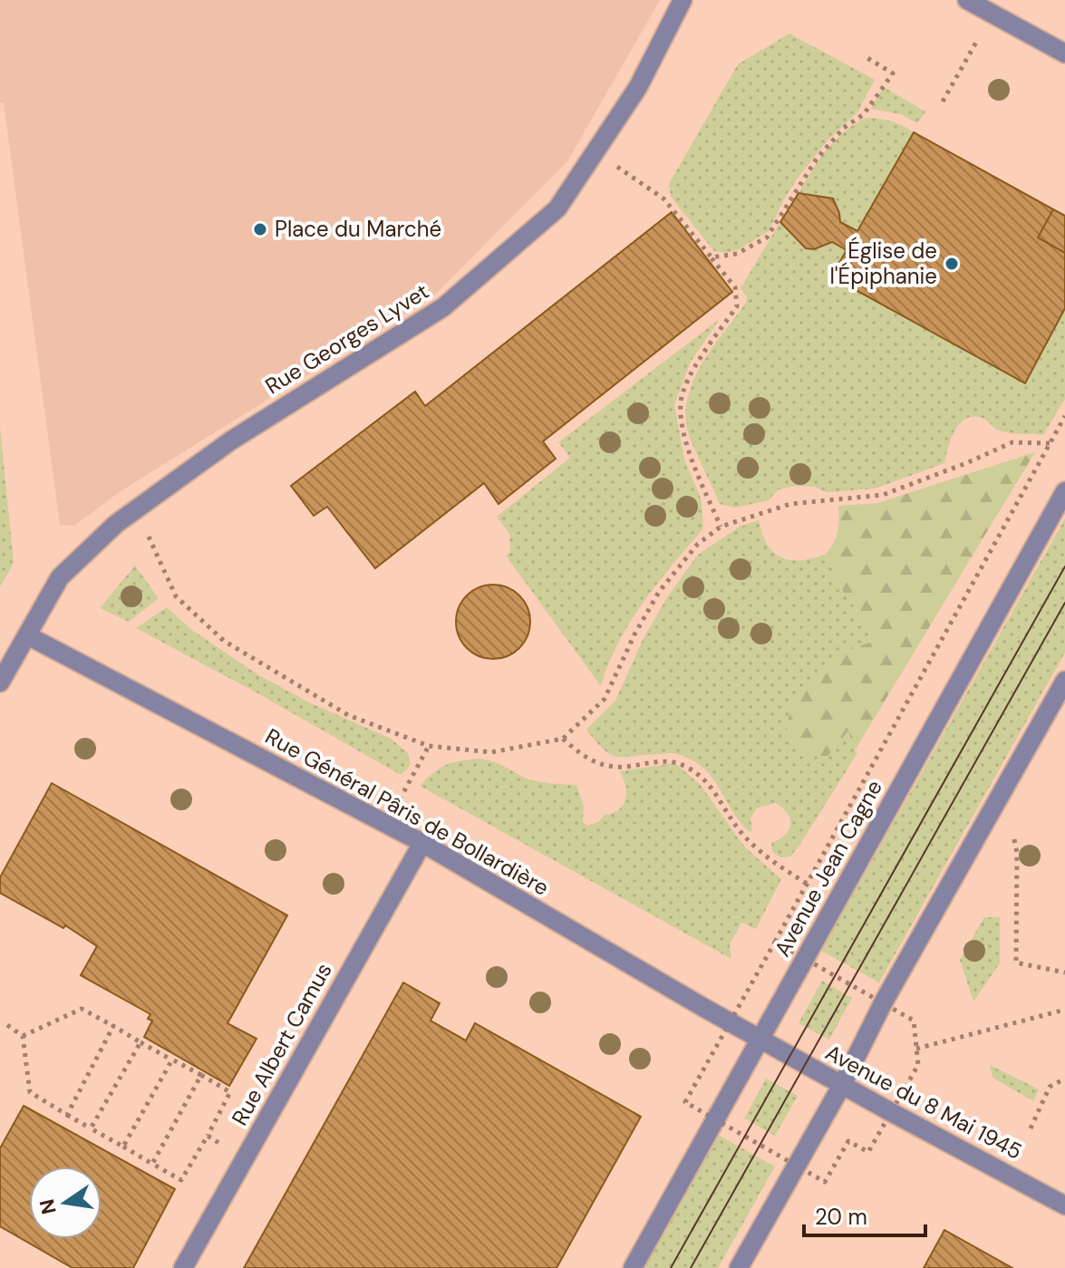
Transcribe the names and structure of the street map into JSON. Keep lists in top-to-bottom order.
{
  "streets": {
    "street": [
      "Rue Georges Lyvet",
      "Rue Général Pâris de Bollardière",
      "Avenue Jean Cagne",
      "Rue Albert Camus",
      "Avenue du 8 Mai 1945"
    ]
  },
  "crossings": [
    ["Rue Georges Lyvet", "Rue Général Pâris de Bollardière"],
    ["Rue Général Pâris de Bollardière", "Avenue Jean Cagne"],
    ["Rue Général Pâris de Bollardière", "Rue Albert Camus"],
    ["Rue Général Pâris de Bollardière", "Avenue du 8 Mai 1945"],
    ["Avenue Jean Cagne", "Avenue du 8 Mai 1945"]
  ],
  "places": ["Place du Marché", "Église de l'Épiphanie"],
  "scale_bar": "20 m",
  "north": "left"
}
